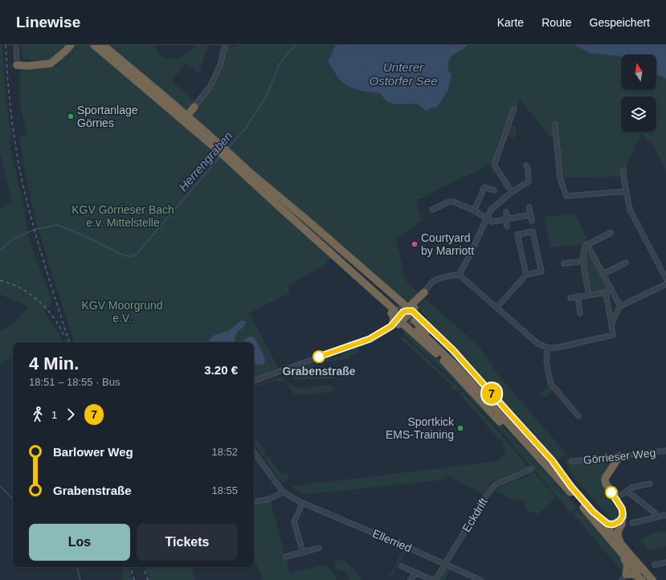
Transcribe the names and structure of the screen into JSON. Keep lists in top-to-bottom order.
{
  "streets": {
    "street": ["Görrieser Weg", "Eckdrift", "Ellerried"]
  },
  "crossings": [
    ["Eckdrift", "Ellerried"]
  ],
  "water": ["Unterer Ostorfer See", "Herrengraben"],
  "parks": ["KGV Görrieser Bach e.v. Mittelstelle", "KGV Moorgrund e.V."],
  "places": [
    "Sportanlage Görries",
    "Courtyard by Marriott",
    "Grabenstraße",
    "Sportkick EMS-Training"
  ],
  "lines": ["bus line 7"],
  "north": "top",
  "page": {
    "header": "Linewise",
    "nav": ["Karte", "Route", "Gespeichert"],
    "on_map": "7",
    "heading": ["4 Min.", "18:51 – 18:55 · Bus", "3.20 €"],
    "legs": ["1", "7"],
    "list": [
      {
        "name": "Barlower Weg",
        "value": "18:52"
      },
      {
        "name": "Grabenstraße",
        "value": "18:55"
      }
    ],
    "buttons": ["Los", "Tickets"]
  }
}
